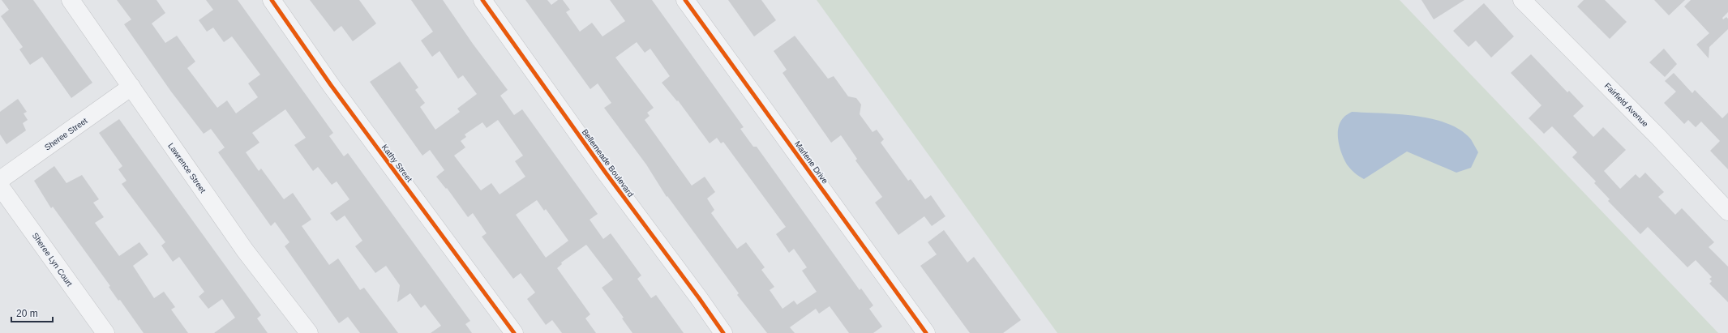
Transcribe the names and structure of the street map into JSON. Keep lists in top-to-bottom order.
{
  "streets": {
    "street": [
      "Fairfield Avenue",
      "Sheree Street",
      "Marlene Drive",
      "Kathy Street",
      "Bellemeade Boulevard",
      "Lawrence Street",
      "Sheree Lyn Court"
    ]
  },
  "crossings": [
    ["Sheree Street", "Lawrence Street"]
  ],
  "scale_bar": "20 m"
}
